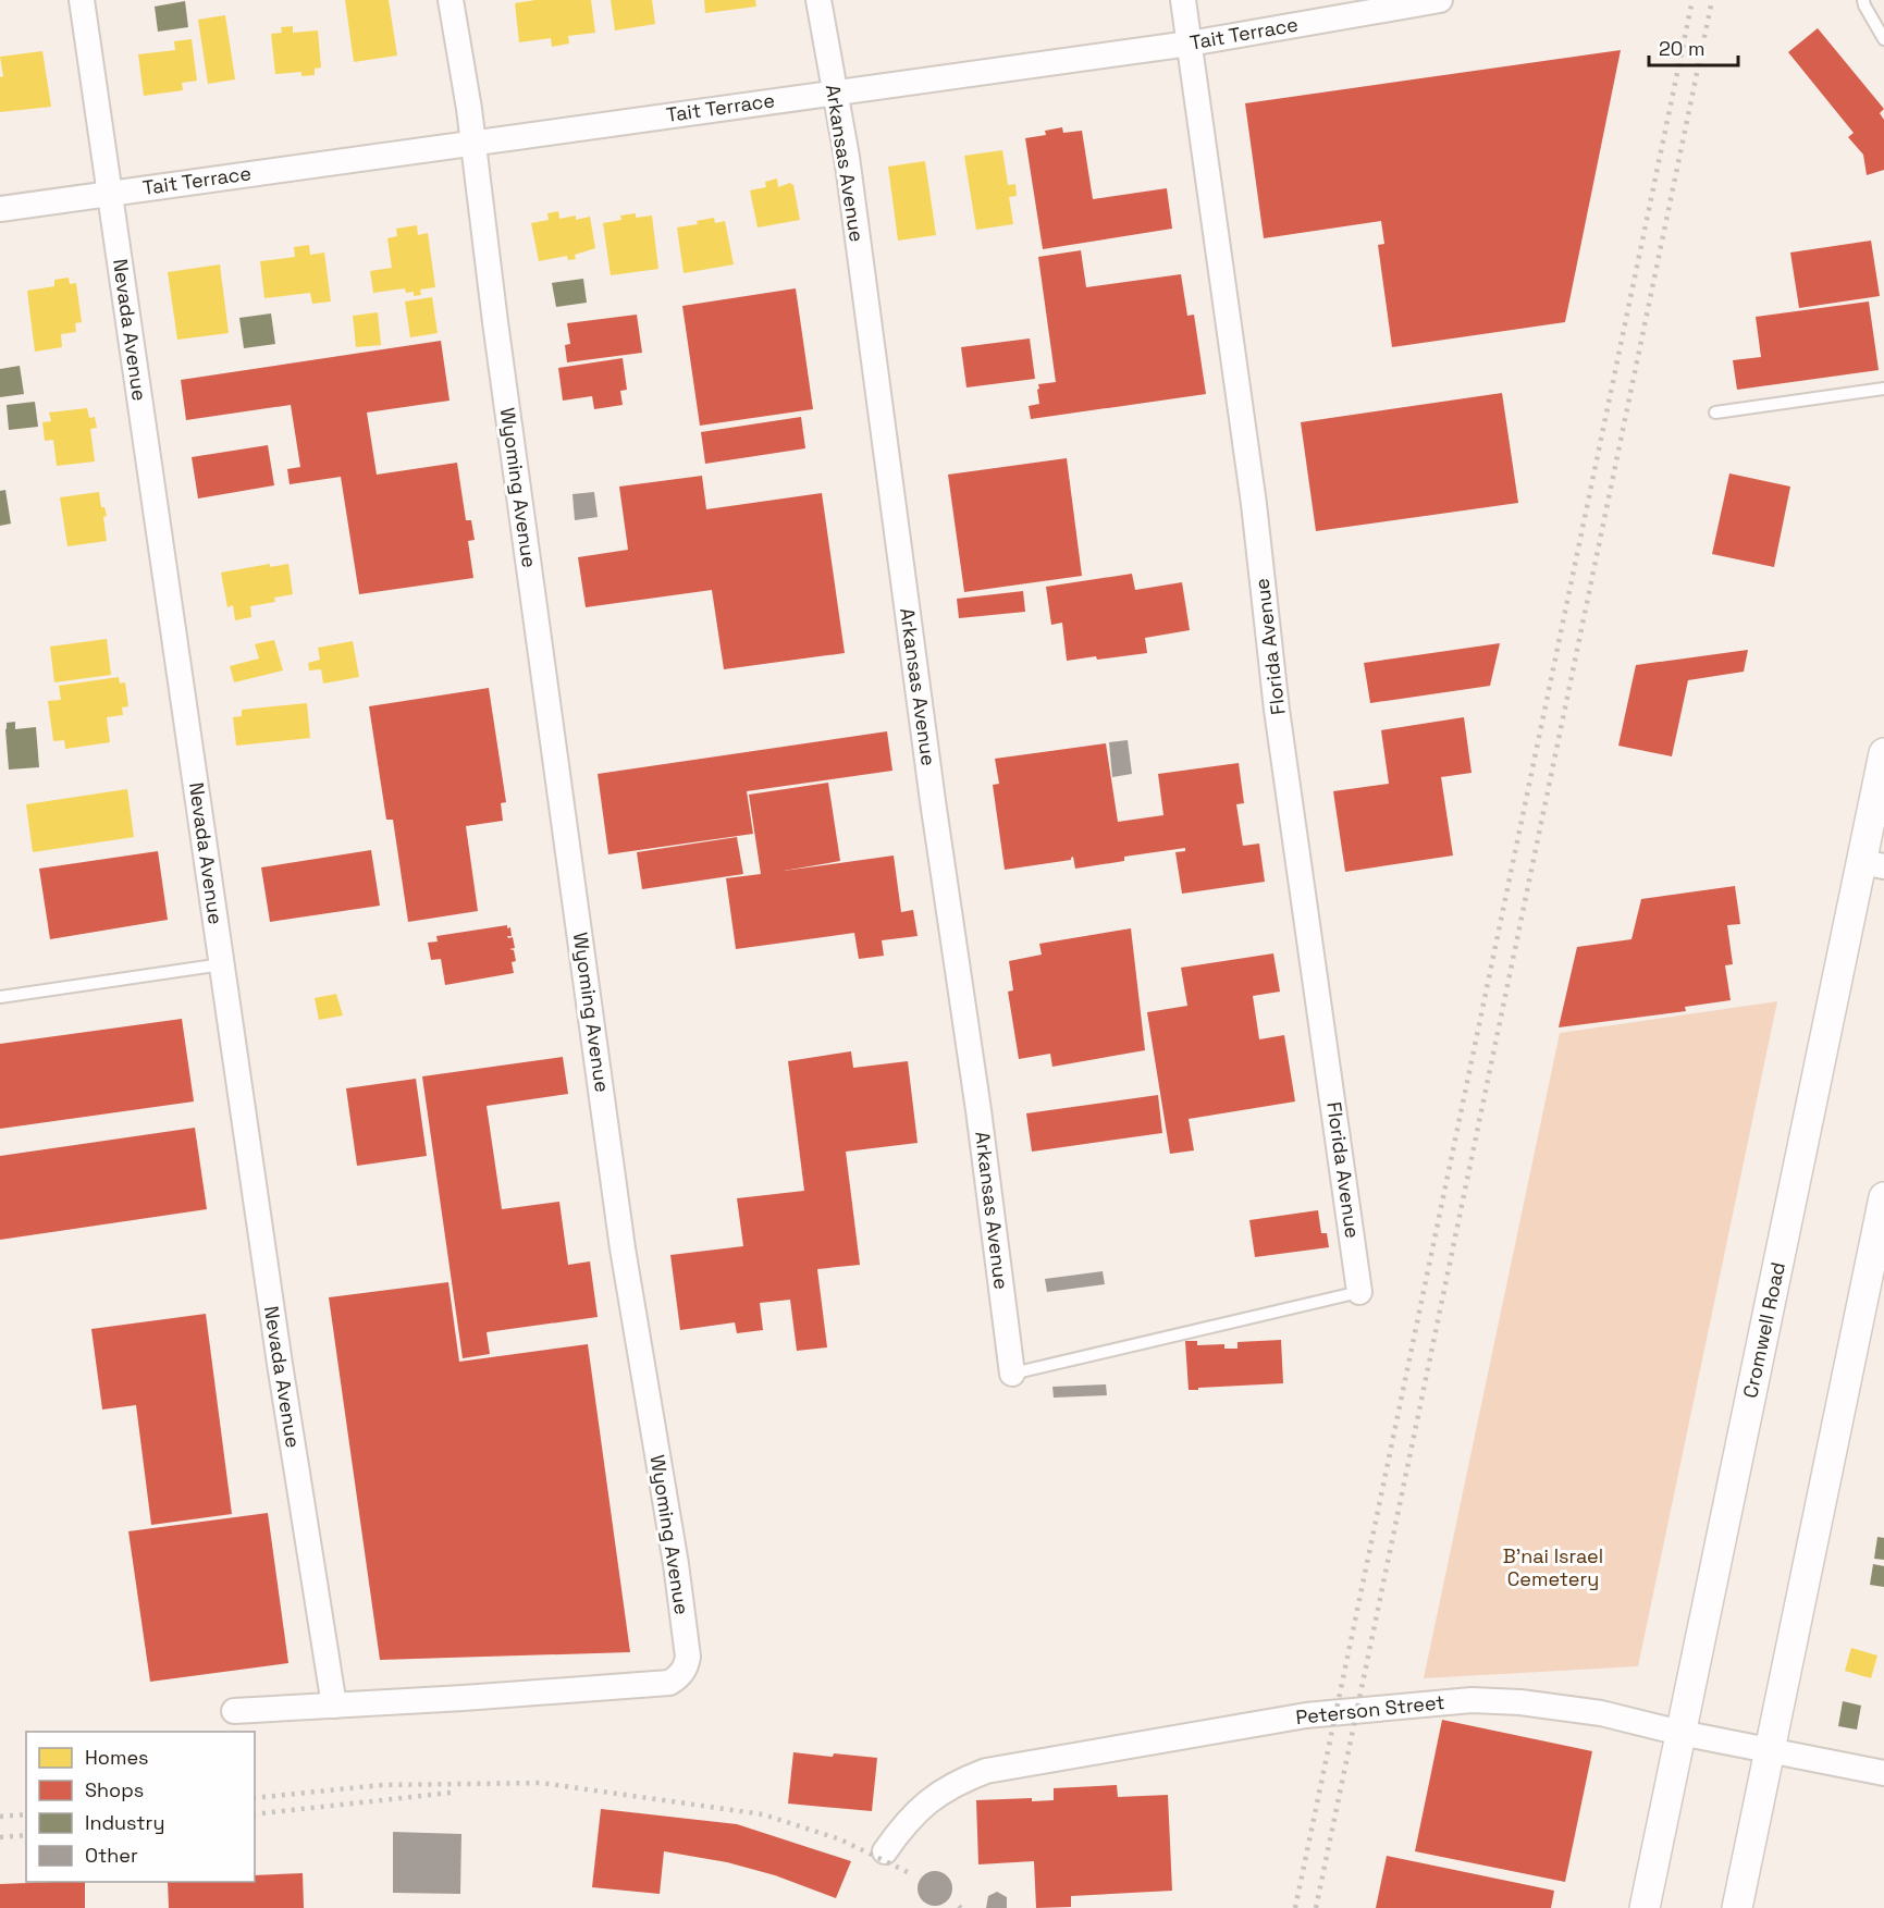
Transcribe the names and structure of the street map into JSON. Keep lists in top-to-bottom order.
{
  "streets": {
    "street": [
      "Tait Terrace",
      "Arkansas Avenue",
      "Nevada Avenue",
      "Wyoming Avenue",
      "Florida Avenue",
      "Cromwell Road",
      "Peterson Street"
    ]
  },
  "crossings": [
    ["Tait Terrace", "Arkansas Avenue"],
    ["Tait Terrace", "Nevada Avenue"],
    ["Tait Terrace", "Wyoming Avenue"],
    ["Tait Terrace", "Florida Avenue"],
    ["Nevada Avenue", "Wyoming Avenue"],
    ["Cromwell Road", "Peterson Street"]
  ],
  "parks": ["B’nai Israel Cemetery"],
  "legend": [
    "Homes",
    "Shops",
    "Industry",
    "Other"
  ],
  "scale_bar": "20 m"
}
